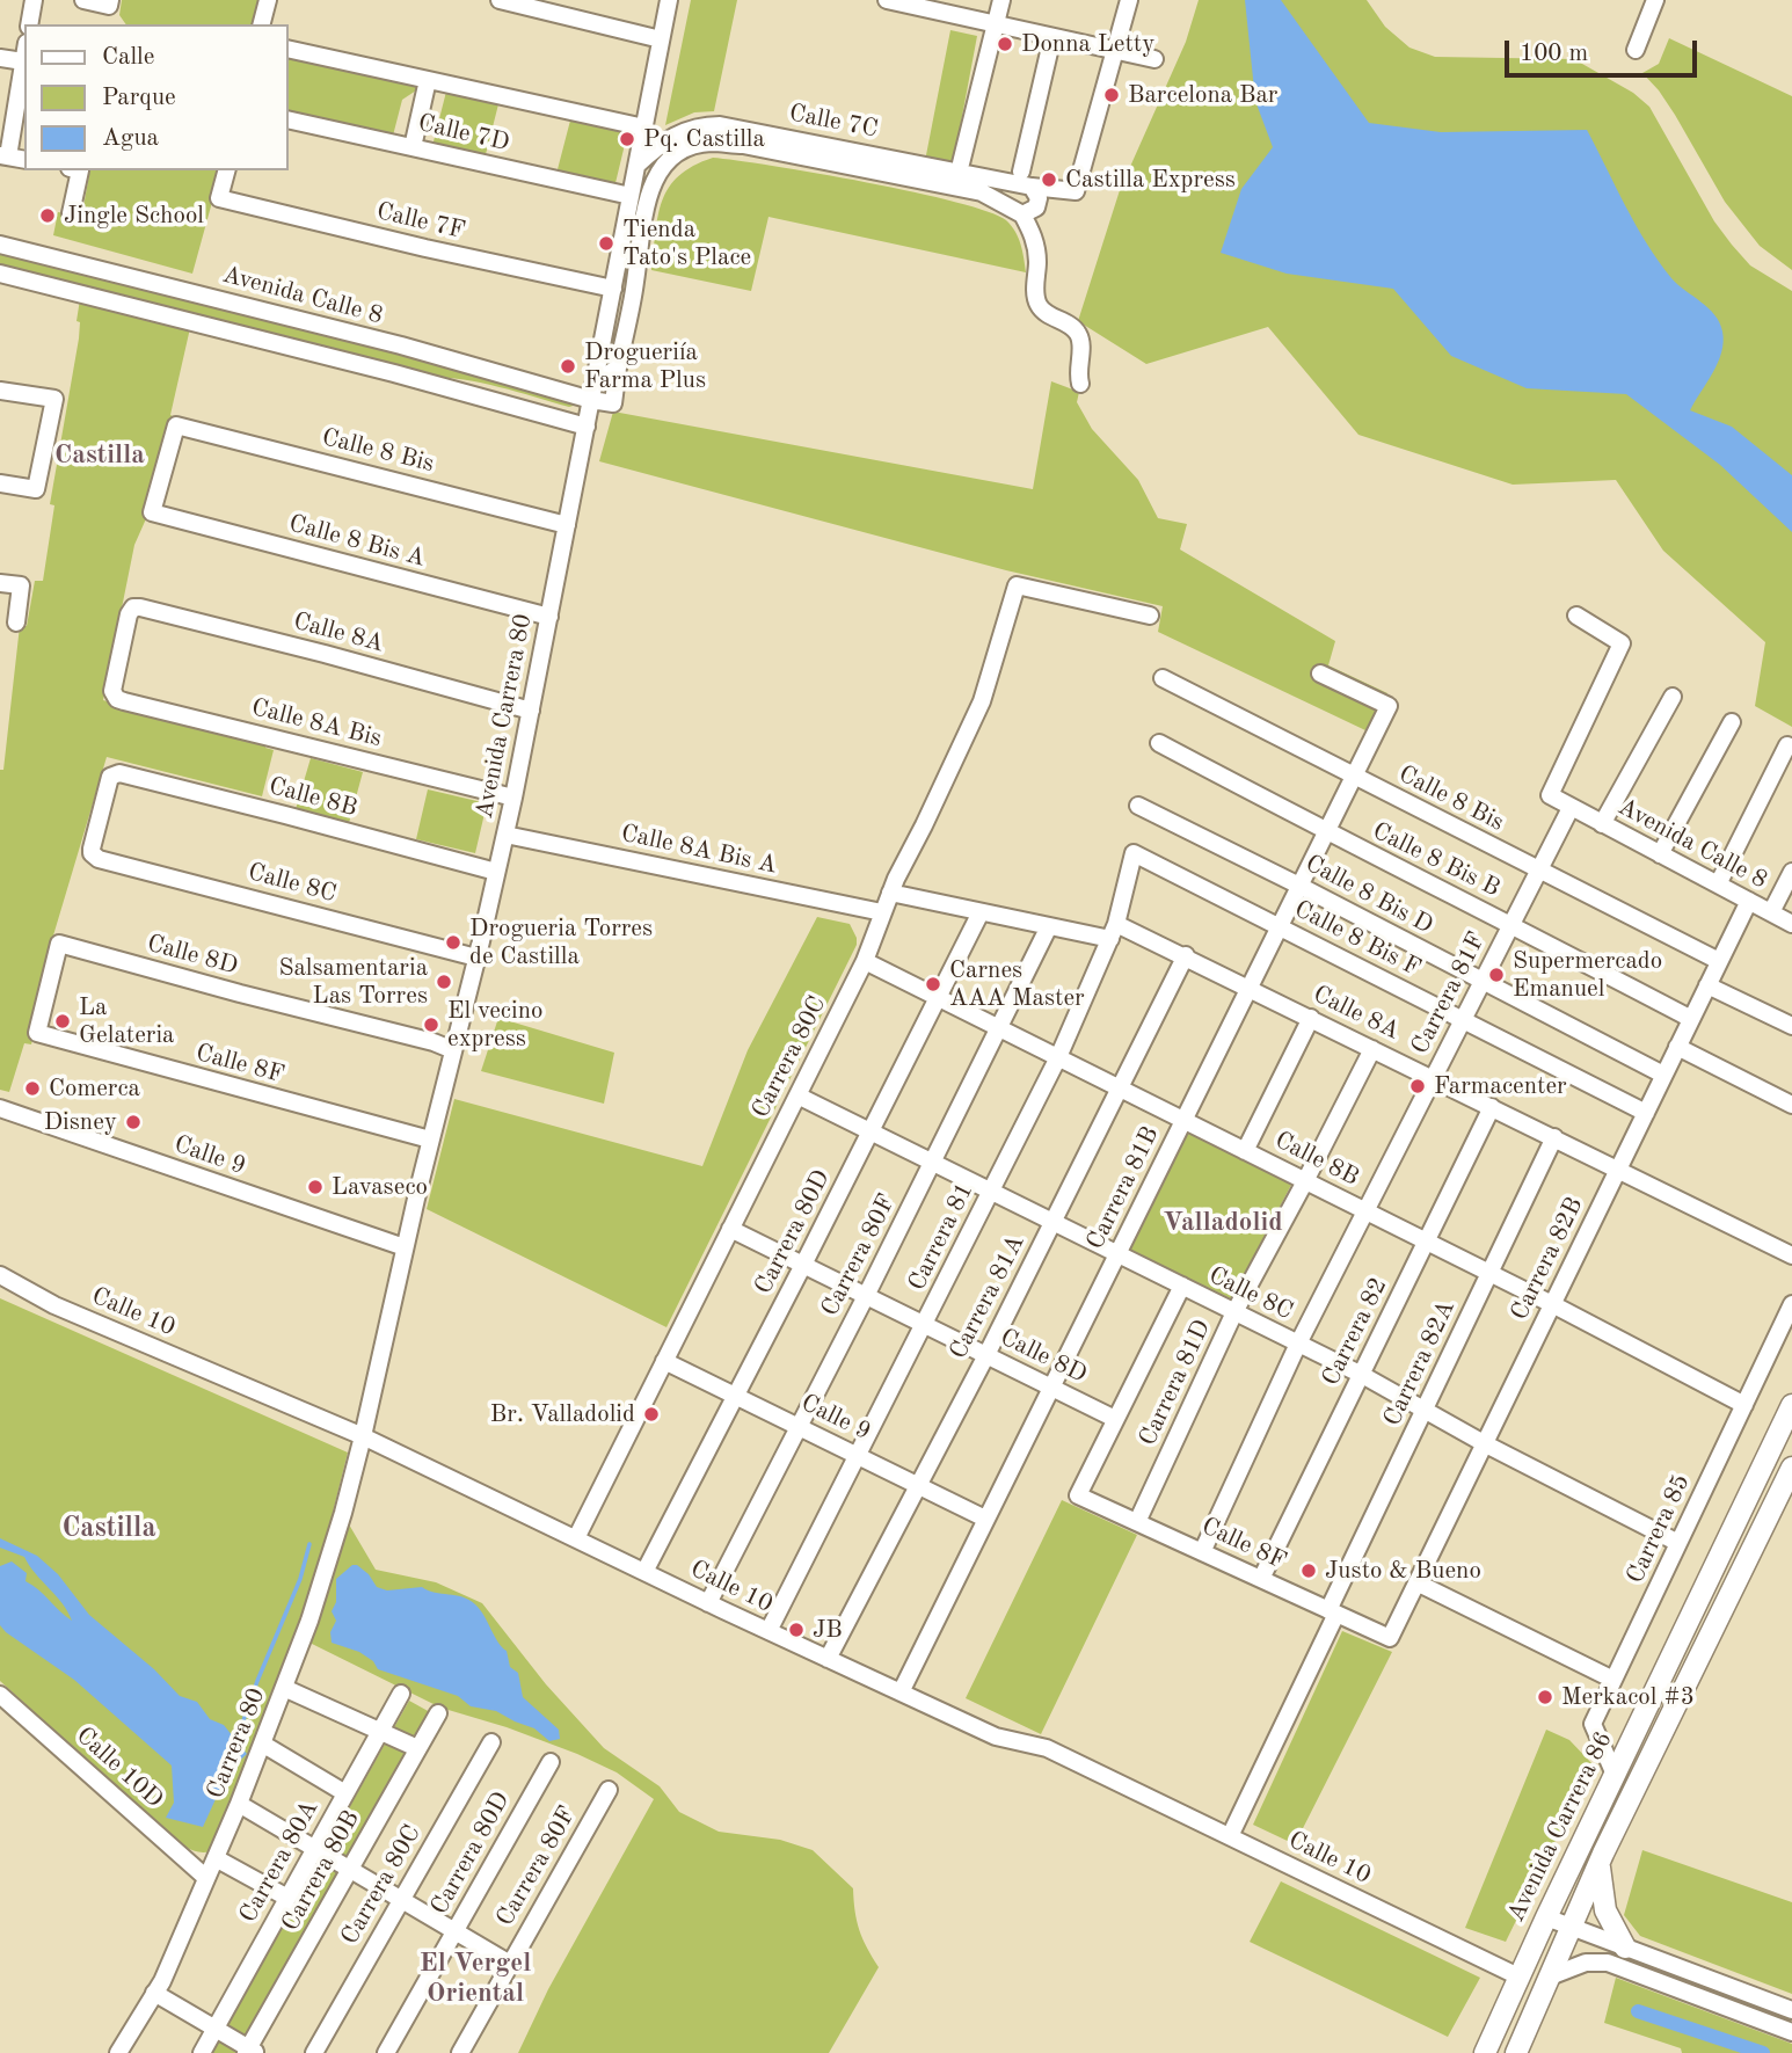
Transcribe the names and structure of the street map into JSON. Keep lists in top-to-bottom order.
{
  "streets": {
    "main road": ["Avenida Carrera 86"],
    "street": [
      "Calle 7C",
      "Calle 7D",
      "Calle 7F",
      "Avenida Calle 8",
      "Calle 8 Bis",
      "Calle 8 Bis A",
      "Calle 8A",
      "Avenida Carrera 80",
      "Calle 8A Bis",
      "Calle 8B",
      "Calle 8A Bis A",
      "Calle 8 Bis B",
      "Calle 8C",
      "Calle 8 Bis D",
      "Calle 8 Bis F",
      "Calle 8D",
      "Carrera 81F",
      "Carrera 80C",
      "Calle 8F",
      "Calle 9",
      "Carrera 81B",
      "Carrera 80D",
      "Carrera 81",
      "Carrera 80F",
      "Carrera 82B",
      "Carrera 81A",
      "Calle 10",
      "Carrera 82",
      "Carrera 82A",
      "Carrera 81D",
      "Carrera 85",
      "Carrera 80",
      "Calle 10D",
      "Carrera 80A",
      "Carrera 80B"
    ]
  },
  "crossings": [
    ["Calle 7C", "Avenida Carrera 80"],
    ["Calle 7D", "Avenida Carrera 80"],
    ["Calle 7F", "Avenida Carrera 80"],
    ["Avenida Calle 8", "Avenida Carrera 80"],
    ["Avenida Calle 8", "Carrera 81F"],
    ["Avenida Calle 8", "Carrera 82B"],
    ["Calle 8 Bis", "Calle 8 Bis A"],
    ["Calle 8 Bis", "Avenida Carrera 80"],
    ["Calle 8 Bis", "Carrera 81F"],
    ["Calle 8 Bis", "Carrera 81B"],
    ["Calle 8 Bis", "Carrera 82B"],
    ["Calle 8 Bis A", "Avenida Carrera 80"],
    ["Calle 8A", "Avenida Carrera 80"],
    ["Calle 8A", "Calle 8A Bis"],
    ["Calle 8A", "Carrera 81F"],
    ["Calle 8A", "Carrera 81B"],
    ["Calle 8A", "Carrera 81"],
    ["Calle 8A", "Carrera 82B"],
    ["Calle 8A", "Carrera 81A"],
    ["Calle 8A", "Carrera 82"],
    ["Calle 8A", "Carrera 82A"],
    ["Calle 8A", "Carrera 81D"],
    ["Avenida Carrera 80", "Calle 8A Bis"],
    ["Avenida Carrera 80", "Calle 8B"],
    ["Avenida Carrera 80", "Calle 8A Bis A"],
    ["Avenida Carrera 80", "Calle 8C"],
    ["Avenida Carrera 80", "Calle 8D"],
    ["Avenida Carrera 80", "Calle 8F"],
    ["Avenida Carrera 80", "Calle 9"],
    ["Avenida Carrera 80", "Calle 10"],
    ["Avenida Carrera 80", "Carrera 80"],
    ["Calle 8B", "Calle 8C"],
    ["Calle 8B", "Carrera 81F"],
    ["Calle 8B", "Carrera 80C"],
    ["Calle 8B", "Carrera 81B"],
    ["Calle 8B", "Carrera 80D"],
    ["Calle 8B", "Carrera 81"],
    ["Calle 8B", "Carrera 80F"],
    ["Calle 8B", "Carrera 82B"],
    ["Calle 8B", "Carrera 81A"],
    ["Calle 8B", "Carrera 82"],
    ["Calle 8B", "Carrera 82A"],
    ["Calle 8B", "Carrera 81D"],
    ["Calle 8B", "Carrera 85"],
    ["Calle 8A Bis A", "Carrera 80C"],
    ["Calle 8 Bis B", "Carrera 81F"],
    ["Calle 8 Bis B", "Carrera 81B"],
    ["Calle 8 Bis B", "Carrera 82B"],
    ["Calle 8C", "Carrera 81F"],
    ["Calle 8C", "Carrera 80C"],
    ["Calle 8C", "Carrera 81B"],
    ["Calle 8C", "Carrera 80D"],
    ["Calle 8C", "Carrera 81"],
    ["Calle 8C", "Carrera 80F"],
    ["Calle 8C", "Carrera 82B"],
    ["Calle 8C", "Carrera 81A"],
    ["Calle 8C", "Carrera 82"],
    ["Calle 8C", "Carrera 82A"],
    ["Calle 8C", "Carrera 81D"],
    ["Calle 8C", "Carrera 85"],
    ["Calle 8 Bis D", "Carrera 81F"],
    ["Calle 8 Bis D", "Carrera 81B"],
    ["Calle 8 Bis D", "Carrera 82B"],
    ["Calle 8 Bis F", "Carrera 81F"],
    ["Calle 8 Bis F", "Carrera 81B"],
    ["Calle 8 Bis F", "Carrera 81"],
    ["Calle 8 Bis F", "Carrera 82B"],
    ["Calle 8D", "Carrera 80C"],
    ["Calle 8D", "Calle 8F"],
    ["Calle 8D", "Carrera 81B"],
    ["Calle 8D", "Carrera 80D"],
    ["Calle 8D", "Carrera 81"],
    ["Calle 8D", "Carrera 80F"],
    ["Calle 8D", "Carrera 81A"],
    ["Carrera 81F", "Calle 8F"],
    ["Carrera 80C", "Calle 9"],
    ["Carrera 80C", "Calle 10"],
    ["Calle 8F", "Carrera 82B"],
    ["Calle 8F", "Carrera 82"],
    ["Calle 8F", "Carrera 82A"],
    ["Calle 8F", "Carrera 81D"],
    ["Calle 9", "Carrera 81B"],
    ["Calle 9", "Carrera 80D"],
    ["Calle 9", "Carrera 81"],
    ["Calle 9", "Carrera 80F"],
    ["Calle 9", "Carrera 81A"],
    ["Carrera 81B", "Calle 10"],
    ["Carrera 80D", "Calle 10"],
    ["Carrera 81", "Calle 10"],
    ["Carrera 80F", "Calle 10"],
    ["Carrera 81A", "Calle 10"],
    ["Calle 10", "Carrera 82A"],
    ["Calle 10", "Carrera 80"],
    ["Calle 10", "Avenida Carrera 86"],
    ["Carrera 85", "Avenida Carrera 86"],
    ["Carrera 80", "Calle 10D"]
  ],
  "districts": [
    "Castilla",
    "Valladolid",
    "Castilla",
    "El Vergel Oriental"
  ],
  "places": [
    "Donna Letty",
    "Barcelona Bar",
    "Pq. Castilla",
    "Castilla Express",
    "Jingle School",
    "Tienda Tato's Place",
    "Drogueriía Farma Plus",
    "Drogueria Torres de Castilla",
    "Supermercado Emanuel",
    "Salsamentaria Las Torres",
    "Carnes AAA Master",
    "La Gelateria",
    "El vecino express",
    "Farmacenter",
    "Comerca",
    "Disney",
    "Lavaseco",
    "Br. Valladolid",
    "Justo & Bueno",
    "JB",
    "Merkacol #3"
  ],
  "legend": ["Calle", "Parque", "Agua"],
  "scale_bar": "100 m"
}
